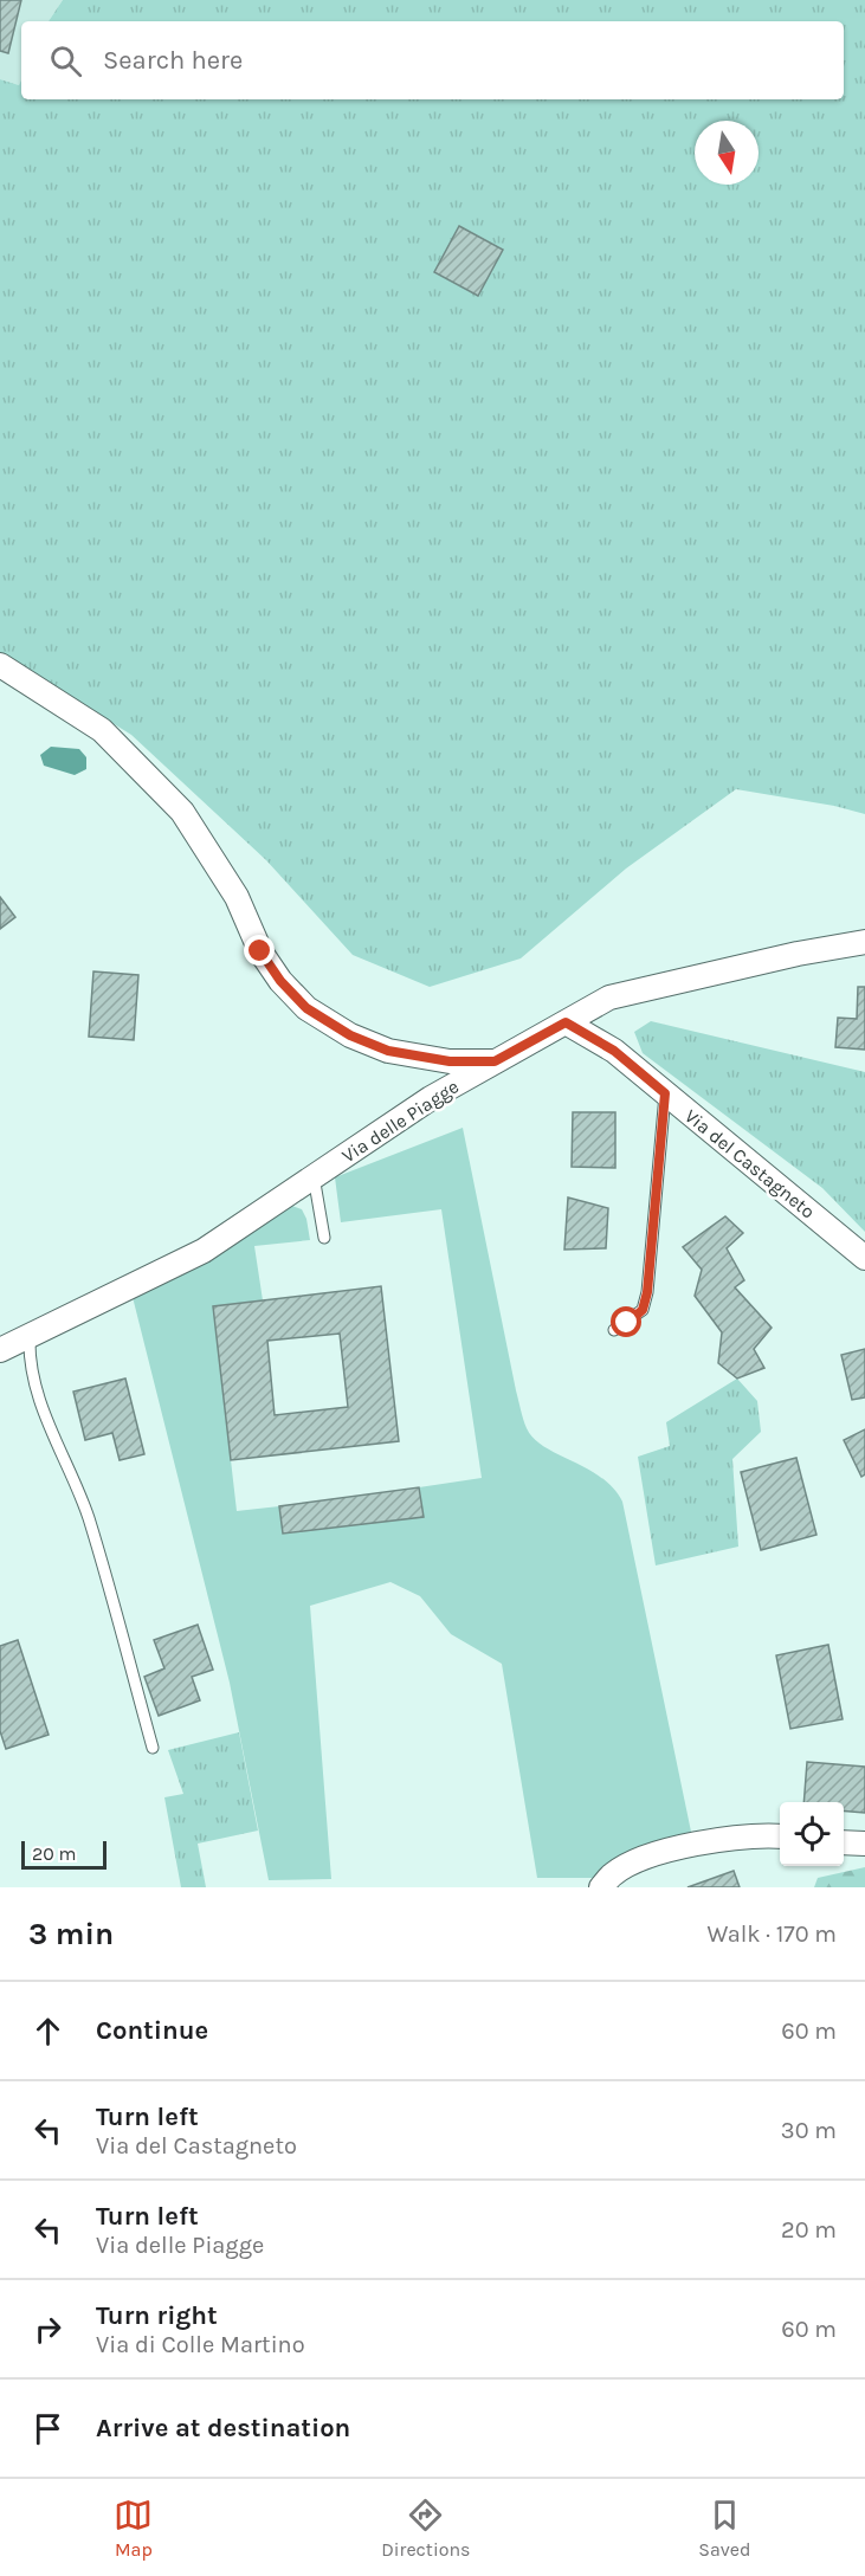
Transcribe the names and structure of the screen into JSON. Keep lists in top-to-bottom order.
{
  "streets": {
    "street": ["Via delle Piagge", "Via del Castagneto"]
  },
  "crossings": [
    ["Via delle Piagge", "Via del Castagneto"]
  ],
  "scale_bar": "20 m",
  "north": "bottom",
  "page": {
    "search": "Search here",
    "scale": "20 m",
    "heading": ["3 min", "Walk · 170 m"],
    "list": [
      ["Continue", "60 m"],
      ["Turn left", "Via del Castagneto", "30 m"],
      ["Turn left", "Via delle Piagge", "20 m"],
      ["Turn right", "Via di Colle Martino", "60 m"],
      "Arrive at destination"
    ],
    "nav": ["Map", "Directions", "Saved"]
  }
}
